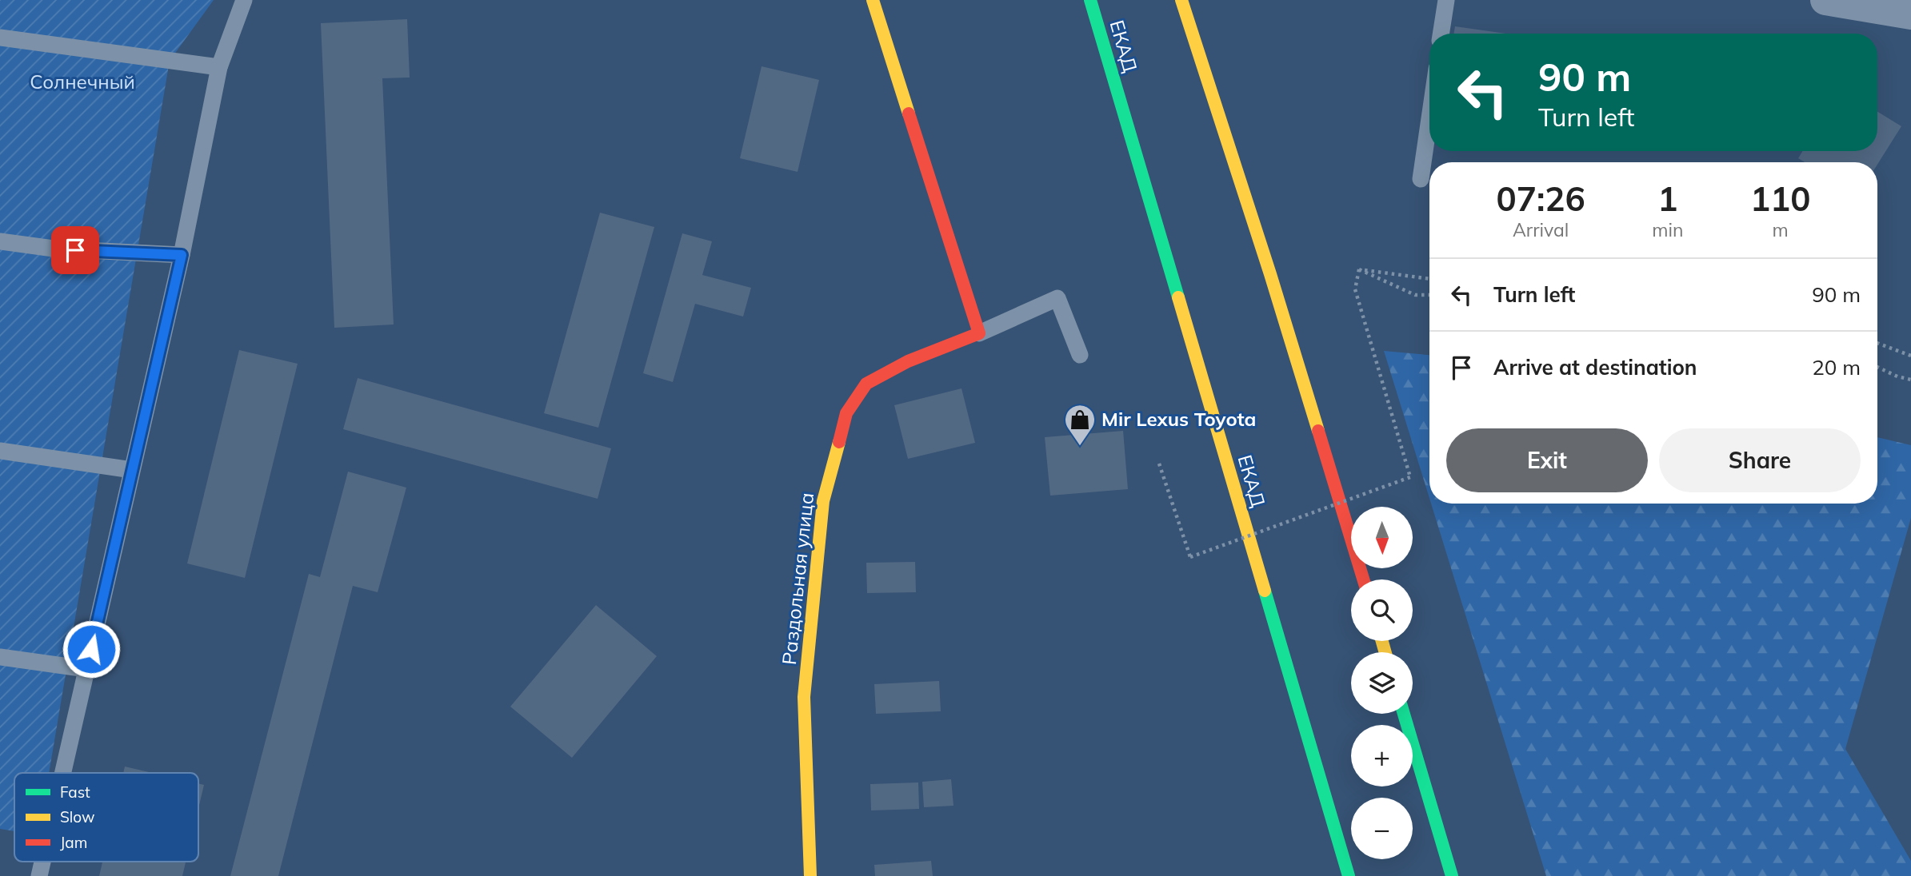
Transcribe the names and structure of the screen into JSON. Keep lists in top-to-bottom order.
{
  "streets": {
    "main road": ["ЕКАД", "Раздольная улица"]
  },
  "parks": ["Солнечный"],
  "places": {
    "shop": ["Mir Lexus Toyota"]
  },
  "legend": ["Fast", "Slow", "Jam"],
  "north": "bottom",
  "page": {
    "turn": ["90 m", "Turn left"],
    "eta": [
      "07:26",
      "Arrival",
      "1",
      "min",
      "110",
      "m"
    ],
    "list": [
      {
        "name": "Turn left",
        "value": "90 m"
      },
      {
        "name": "Arrive at destination",
        "value": "20 m"
      }
    ],
    "buttons": ["Exit", "Share"],
    "map_buttons": ["+", "−"]
  }
}
